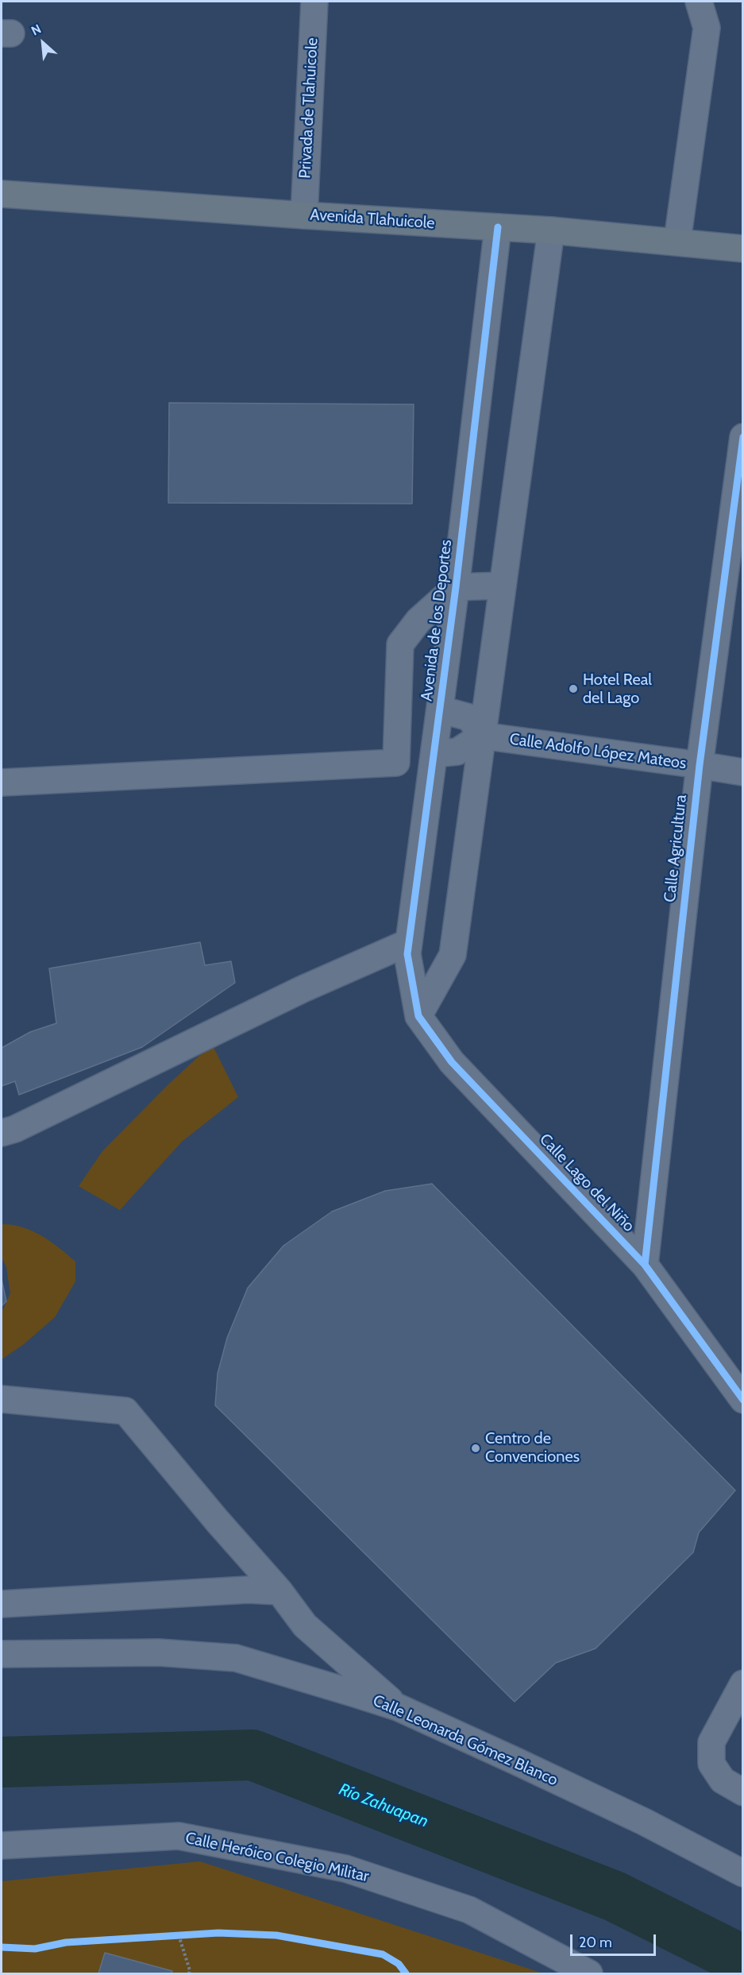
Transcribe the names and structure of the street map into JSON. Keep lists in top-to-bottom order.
{
  "streets": {
    "main road": ["Avenida Tlahuicole"],
    "street": [
      "Privada de Tlahuicole",
      "Avenida de los Deportes",
      "Calle Adolfo López Mateos",
      "Calle Agricultura",
      "Calle Lago del Niño",
      "Calle Leonarda Gómez Blanco",
      "Calle Heróico Colegio Militar"
    ]
  },
  "crossings": [
    ["Privada de Tlahuicole", "Avenida Tlahuicole"],
    ["Avenida Tlahuicole", "Avenida de los Deportes"],
    ["Avenida de los Deportes", "Calle Lago del Niño"],
    ["Calle Adolfo López Mateos", "Calle Agricultura"],
    ["Calle Agricultura", "Calle Lago del Niño"]
  ],
  "water": ["Río Zahuapan"],
  "places": ["Hotel Real del Lago", "Centro de Convenciones"],
  "scale_bar": "20 m",
  "north": "top left"
}
